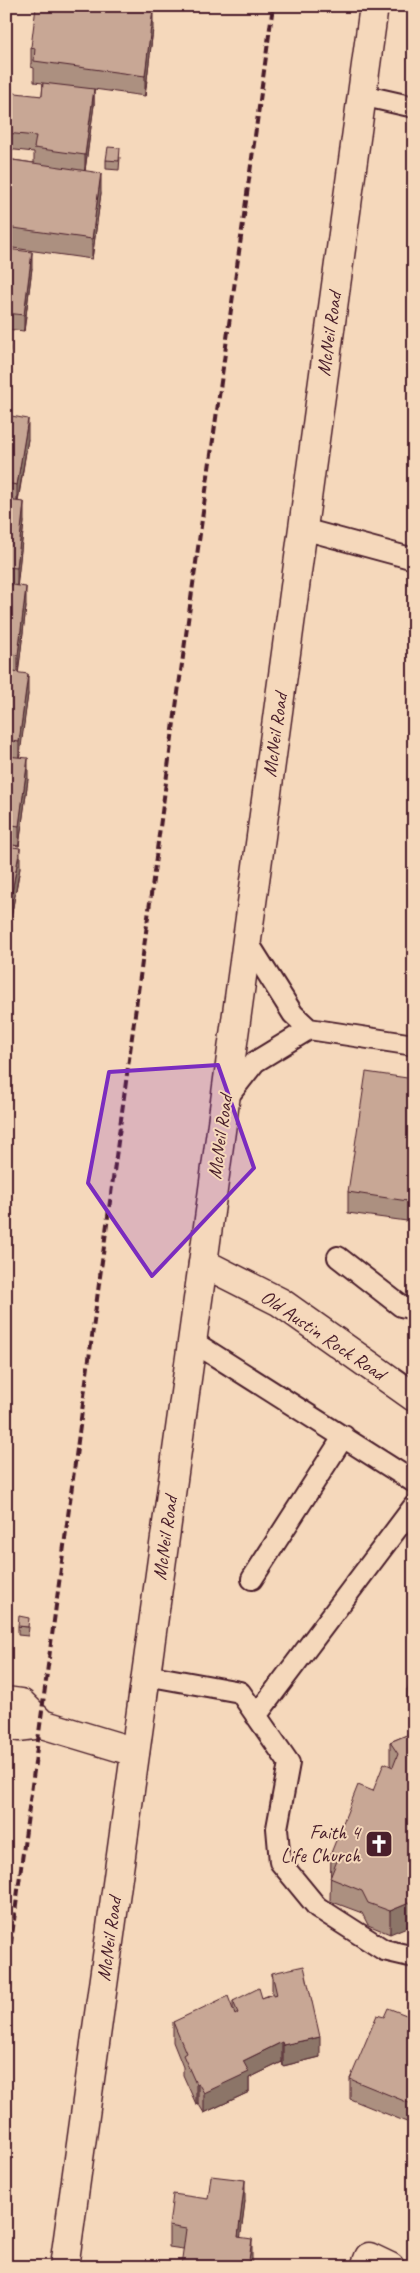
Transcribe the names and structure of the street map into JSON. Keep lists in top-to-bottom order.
{
  "streets": {
    "main road": ["McNeil Road", "Old Austin Rock Road"]
  },
  "crossings": [
    ["McNeil Road", "Old Austin Rock Road"]
  ],
  "places": {
    "church": ["Faith 4 Life Church"]
  }
}
